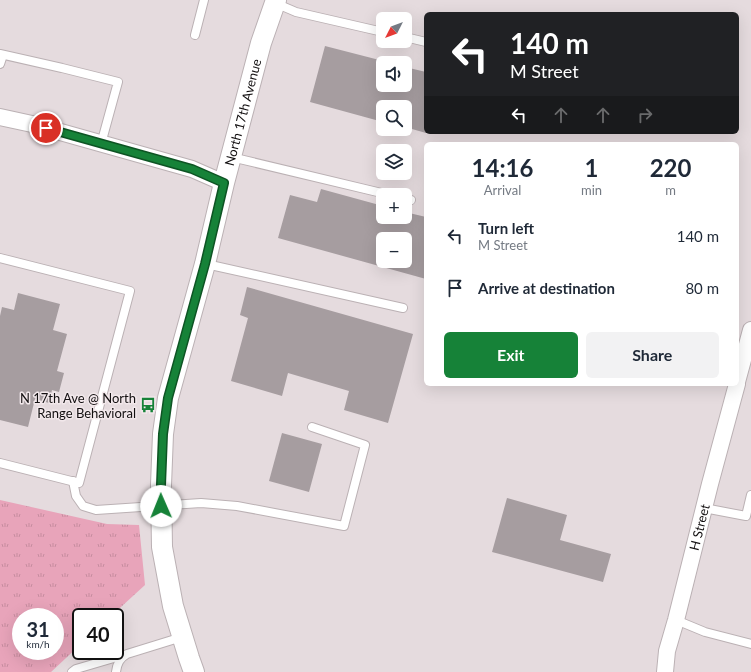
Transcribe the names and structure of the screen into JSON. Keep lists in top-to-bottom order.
{
  "streets": {
    "street": ["North 17th Avenue", "H Street"]
  },
  "places": {
    "bus stop": ["N 17th Ave @ North Range Behavioral"]
  },
  "north": "bottom left",
  "page": {
    "map_buttons": ["+", "−"],
    "turn": ["140 m", "M Street"],
    "eta": [
      "14:16",
      "Arrival",
      "1",
      "min",
      "220",
      "m"
    ],
    "list": [
      {
        "name": "Turn left",
        "note": "M Street",
        "value": "140 m"
      },
      {
        "name": "Arrive at destination",
        "value": "80 m"
      }
    ],
    "buttons": ["Exit", "Share"],
    "speed": "31 km/h",
    "limit": "40"
  }
}
